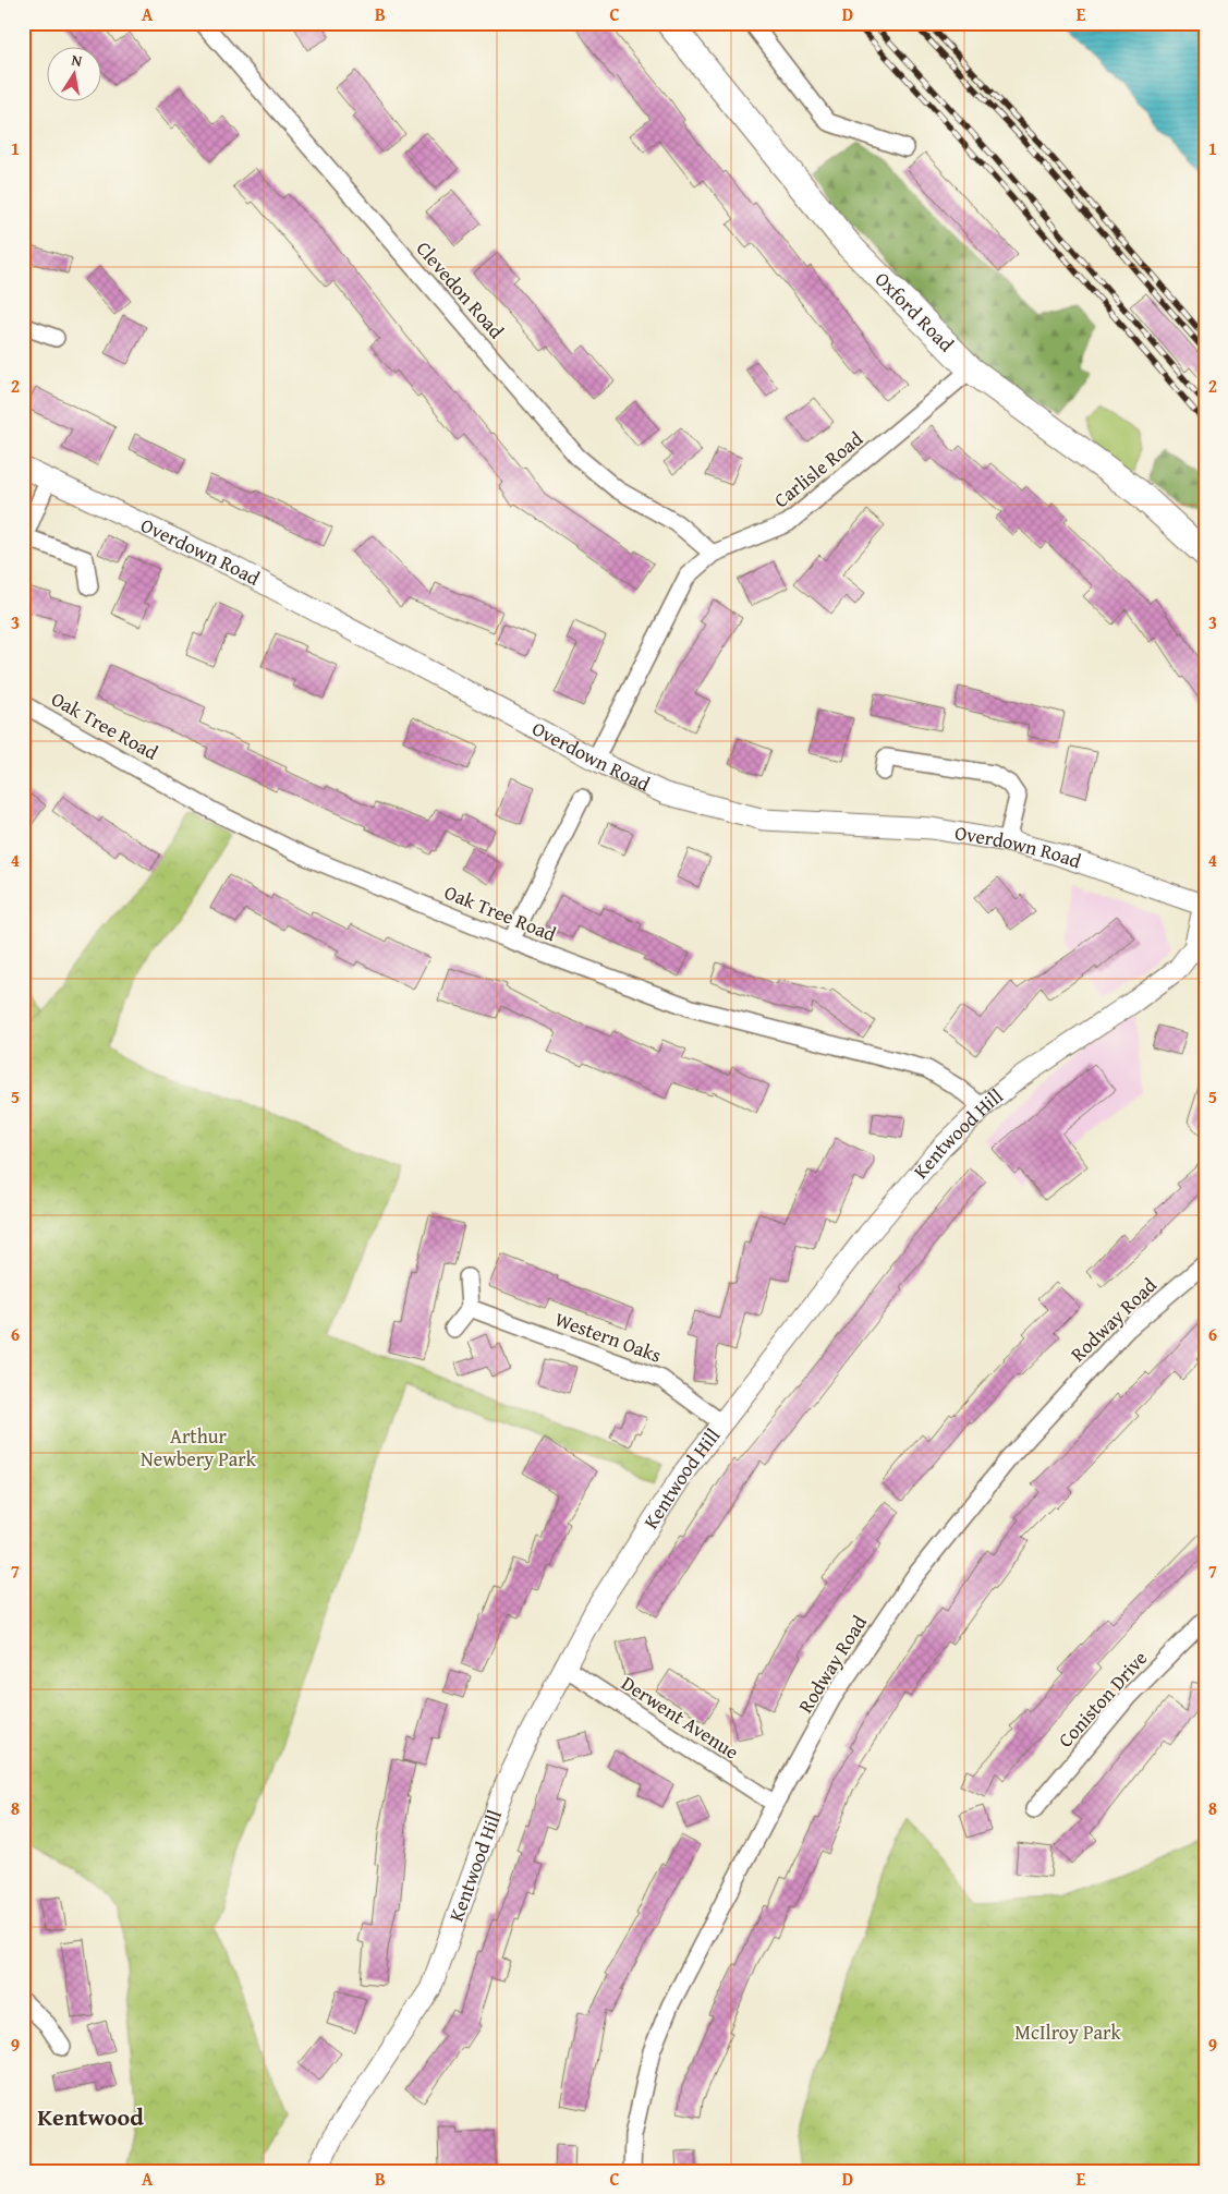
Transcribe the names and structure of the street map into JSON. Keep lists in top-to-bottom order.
{
  "streets": {
    "main road": ["Oxford Road"],
    "street": [
      "Clevedon Road",
      "Carlisle Road",
      "Overdown Road",
      "Oak Tree Road",
      "Kentwood Hill",
      "Rodway Road",
      "Western Oaks",
      "Coniston Drive",
      "Derwent Avenue"
    ]
  },
  "crossings": [
    ["Clevedon Road", "Carlisle Road"],
    ["Oxford Road", "Carlisle Road"],
    ["Carlisle Road", "Overdown Road"],
    ["Overdown Road", "Kentwood Hill"],
    ["Oak Tree Road", "Kentwood Hill"],
    ["Kentwood Hill", "Western Oaks"],
    ["Kentwood Hill", "Derwent Avenue"],
    ["Rodway Road", "Derwent Avenue"]
  ],
  "districts": ["Kentwood"],
  "parks": ["Arthur Newbery Park", "McIlroy Park"],
  "north": "top",
  "grid": {
    "columns": [
      "A",
      "B",
      "C",
      "D",
      "E"
    ],
    "rows": [
      "1",
      "2",
      "3",
      "4",
      "5",
      "6",
      "7",
      "8",
      "9"
    ]
  }
}
